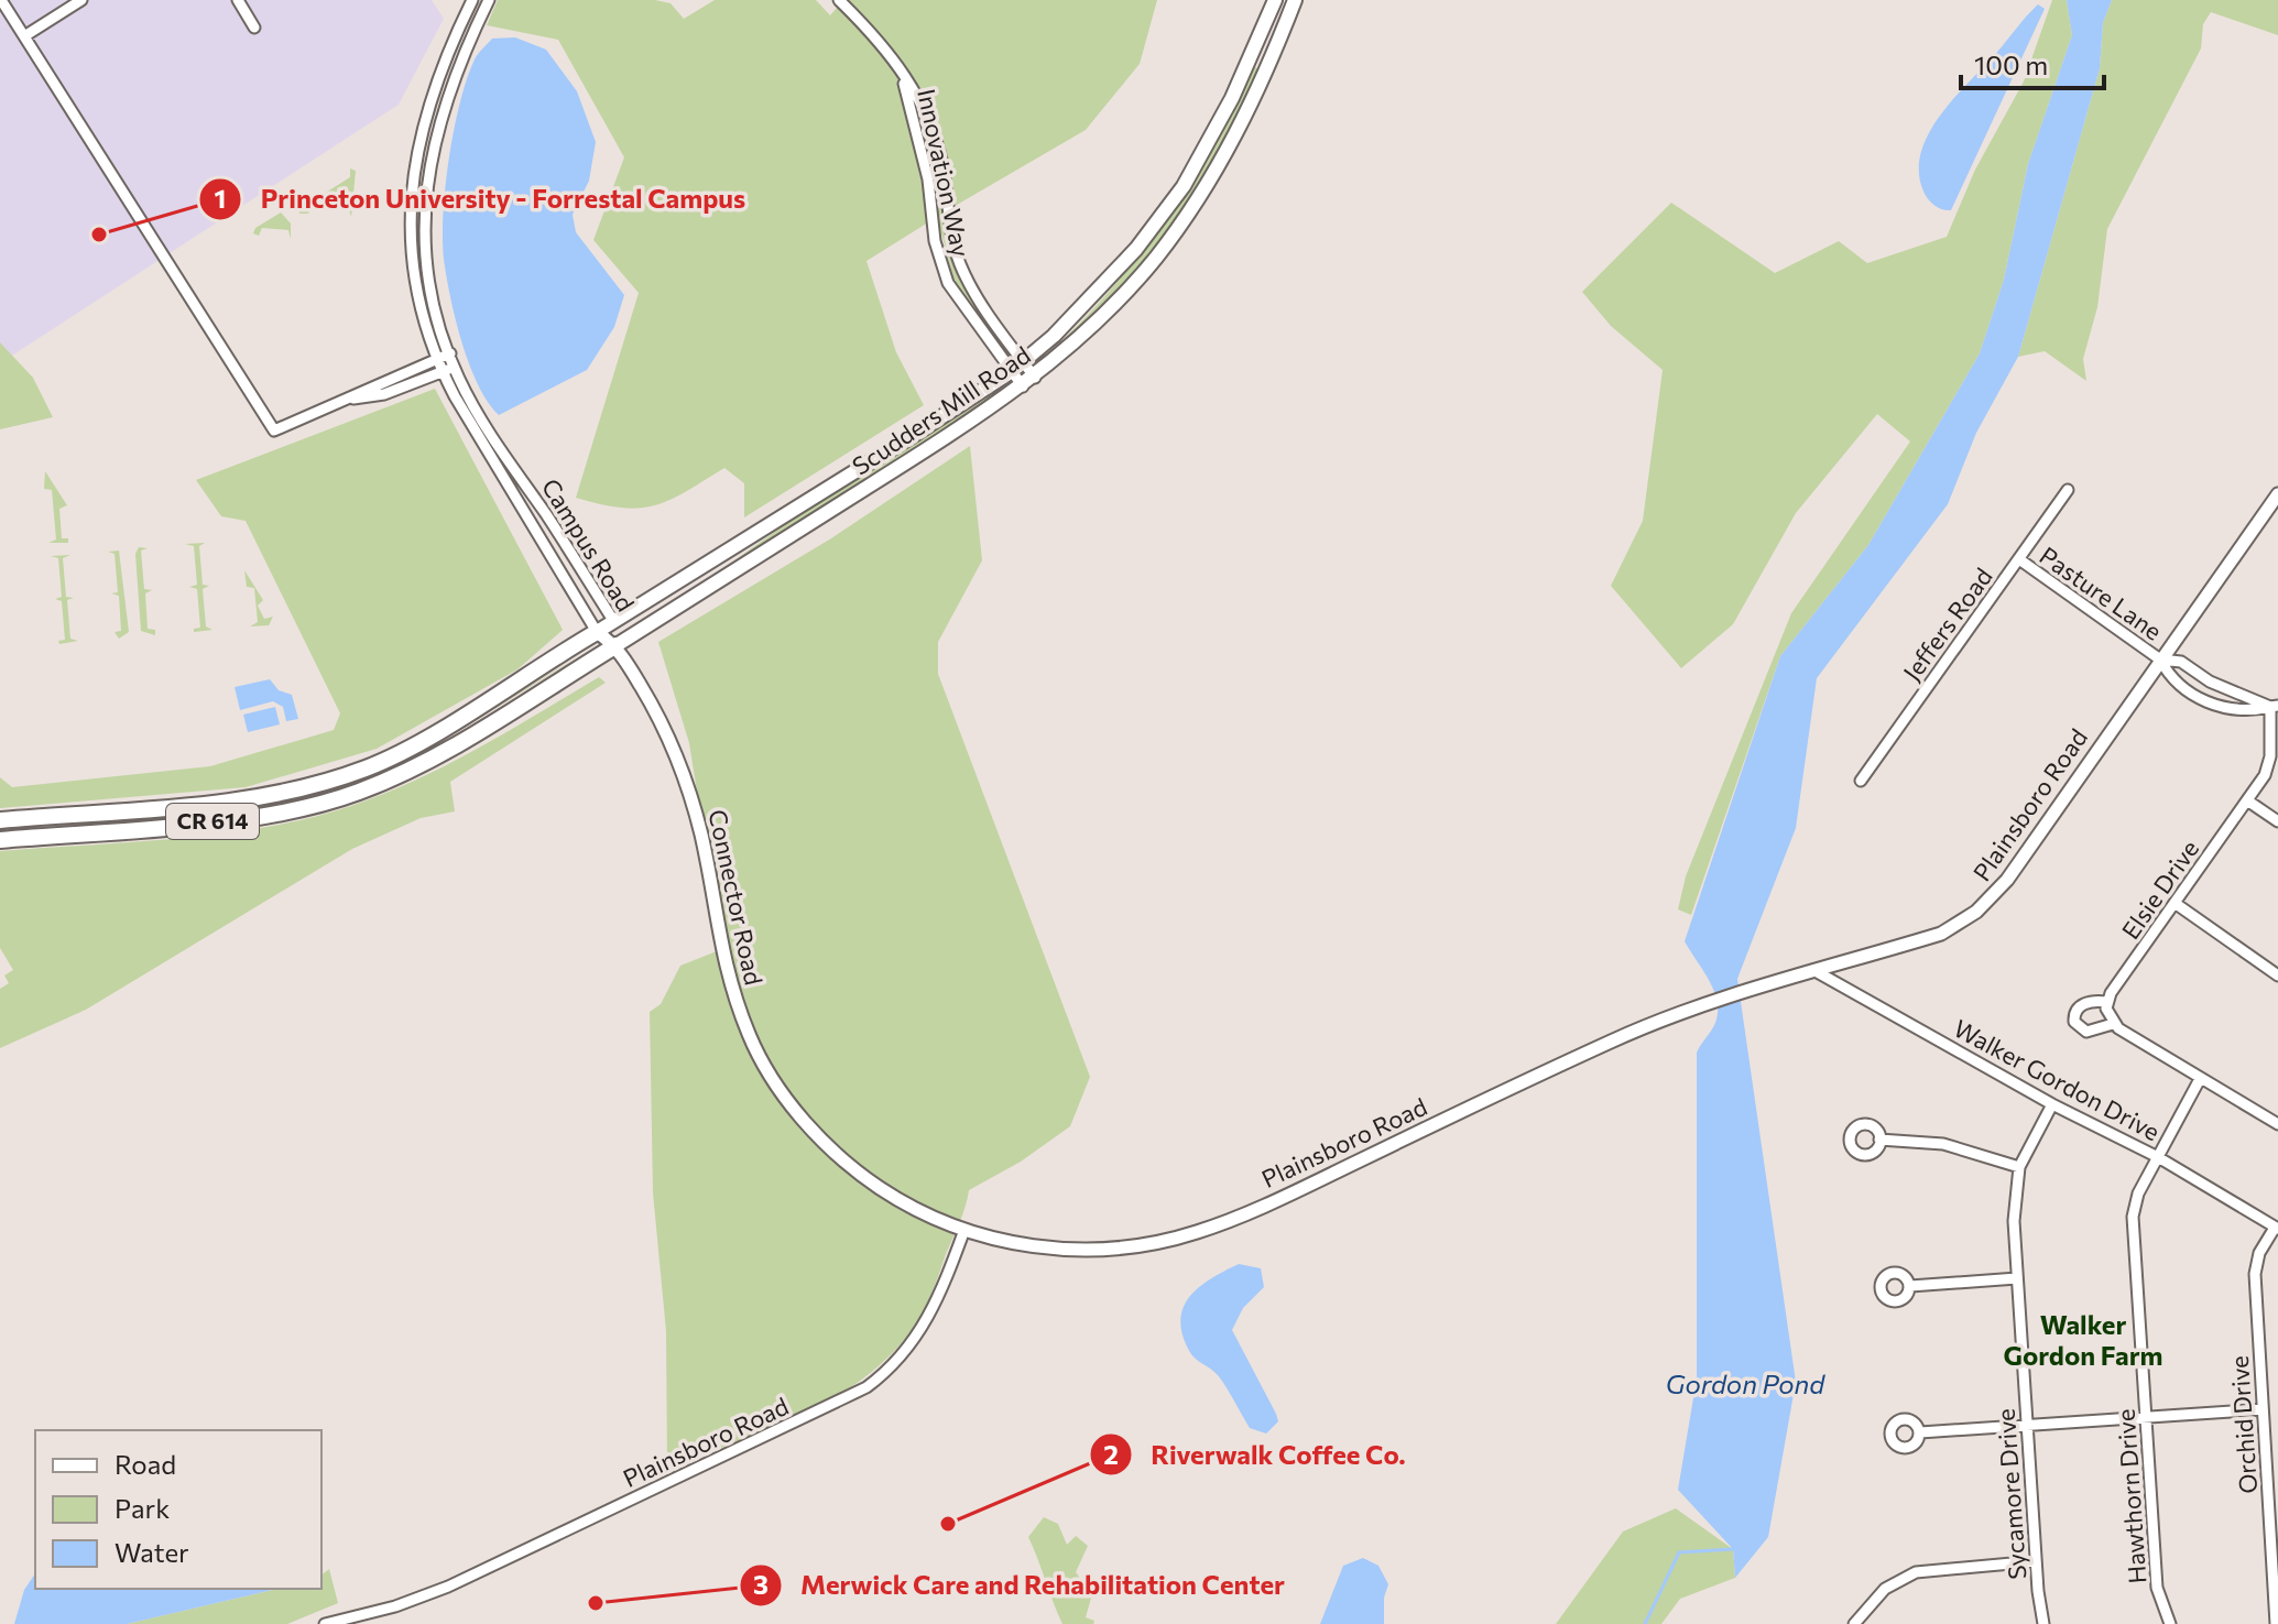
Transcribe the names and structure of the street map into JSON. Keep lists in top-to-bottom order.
{
  "streets": {
    "highway": ["CR 614"],
    "main road": ["Scudders Mill Road"],
    "street": [
      "Innovation Way",
      "Campus Road",
      "Pasture Lane",
      "Jeffers Road",
      "Plainsboro Road",
      "Elsie Drive",
      "Connector Road",
      "Walker Gordon Drive",
      "Orchid Drive",
      "Sycamore Drive",
      "Hawthorn Drive"
    ]
  },
  "crossings": [
    ["Innovation Way", "Scudders Mill Road"],
    ["Scudders Mill Road", "Campus Road"],
    ["Scudders Mill Road", "CR 614"],
    ["Scudders Mill Road", "Connector Road"],
    ["Campus Road", "CR 614"],
    ["Campus Road", "Connector Road"],
    ["Pasture Lane", "Jeffers Road"],
    ["Pasture Lane", "Plainsboro Road"],
    ["Plainsboro Road", "Connector Road"],
    ["Plainsboro Road", "Walker Gordon Drive"],
    ["CR 614", "Connector Road"],
    ["Elsie Drive", "Hawthorn Drive"],
    ["Walker Gordon Drive", "Orchid Drive"],
    ["Walker Gordon Drive", "Sycamore Drive"],
    ["Walker Gordon Drive", "Hawthorn Drive"]
  ],
  "districts": ["Walker Gordon Farm"],
  "water": ["Gordon Pond"],
  "places": ["Princeton University - Forrestal Campus", "Riverwalk Coffee Co.", "Merwick Care and Rehabilitation Center"],
  "legend": ["Road", "Park", "Water"],
  "scale_bar": "100 m"
}
